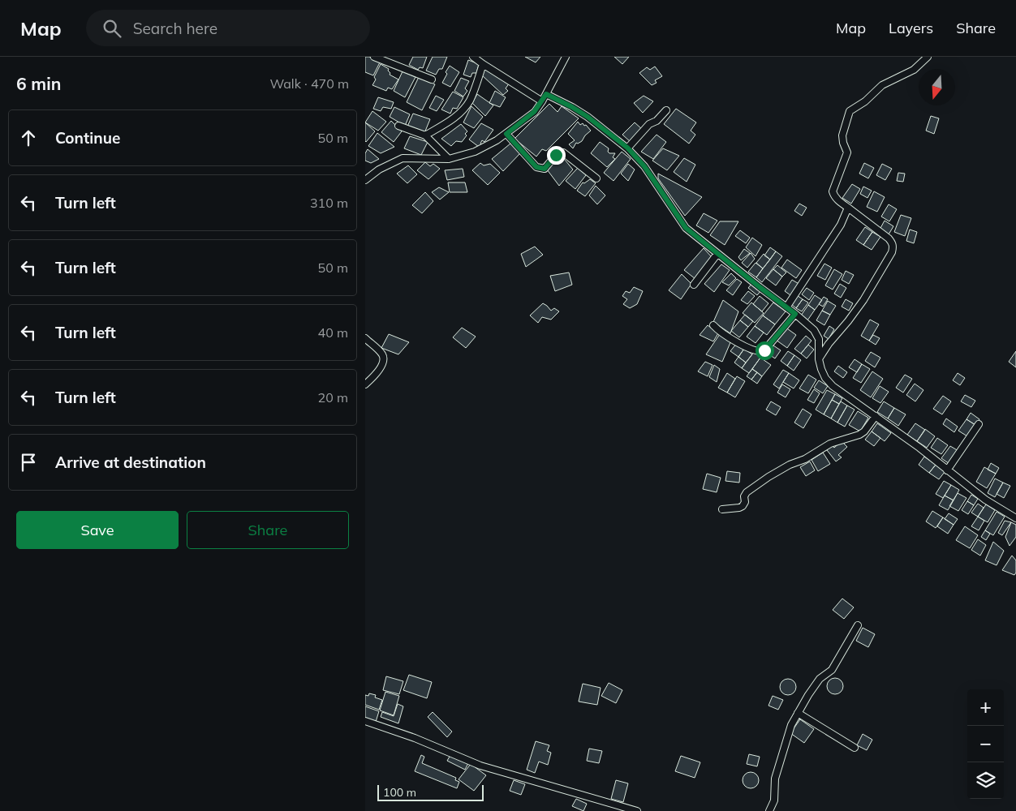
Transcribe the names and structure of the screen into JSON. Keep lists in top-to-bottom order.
{
  "scale_bar": "100 m",
  "north": "bottom",
  "page": {
    "header": "Map",
    "search": "Search here",
    "nav": ["Map", "Layers", "Share"],
    "heading": ["6 min", "Walk · 470 m"],
    "list": [
      ["Continue", "50 m"],
      ["Turn left", "310 m"],
      ["Turn left", "50 m"],
      ["Turn left", "40 m"],
      ["Turn left", "20 m"],
      "Arrive at destination"
    ],
    "buttons": ["Save", "Share"],
    "map_buttons": ["+", "−"],
    "scale": "100 m"
  }
}
